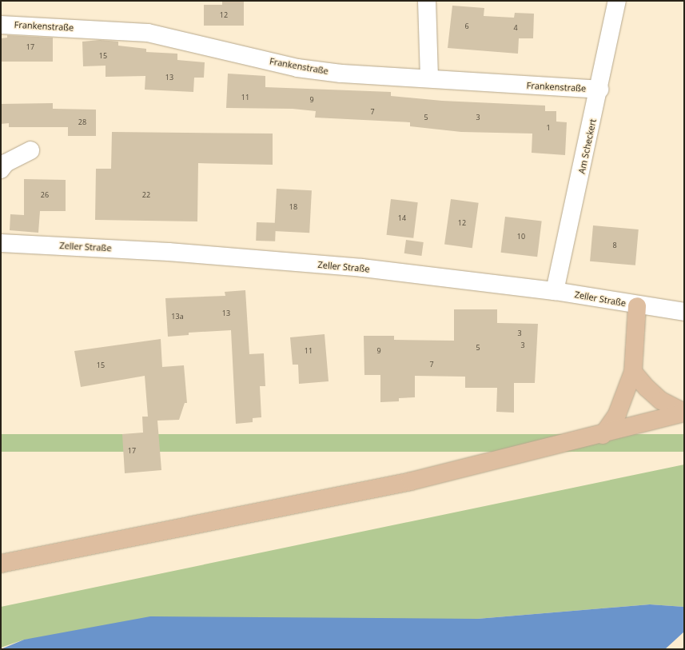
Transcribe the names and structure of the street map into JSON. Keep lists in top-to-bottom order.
{
  "streets": {
    "street": ["Frankenstraße", "Am Scheckert", "Zeller Straße"]
  },
  "crossings": [
    ["Frankenstraße", "Am Scheckert"],
    ["Am Scheckert", "Zeller Straße"]
  ],
  "house_numbers": [
    "12",
    "6",
    "4",
    "17",
    "15",
    "13",
    "11",
    "9",
    "7",
    "5",
    "3",
    "28",
    "1",
    "26",
    "22",
    "18",
    "14",
    "12",
    "10",
    "8",
    "13",
    "13a",
    "3",
    "3",
    "5",
    "11",
    "9",
    "7",
    "15",
    "17"
  ]
}
